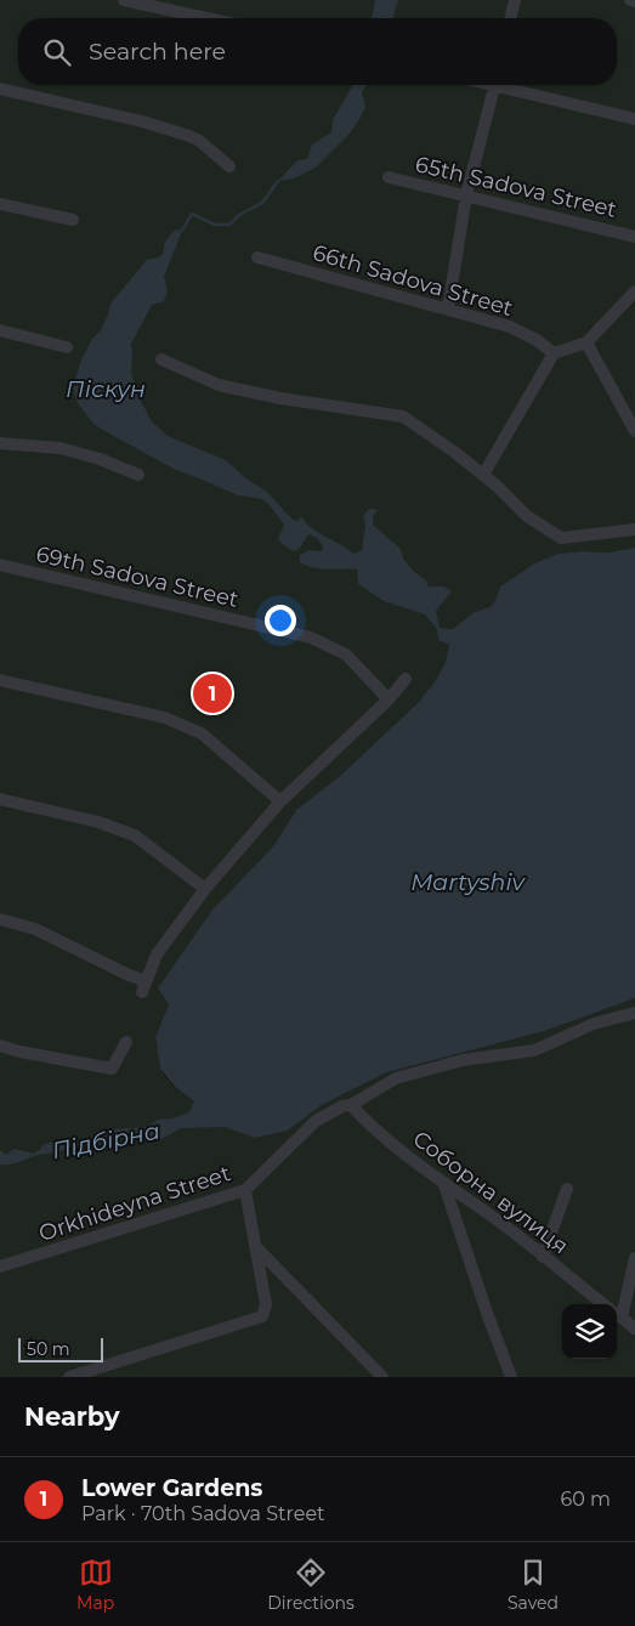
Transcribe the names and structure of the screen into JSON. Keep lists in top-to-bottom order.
{
  "streets": {
    "street": [
      "65th Sadova Street",
      "66th Sadova Street",
      "69th Sadova Street",
      "Соборна вулиця",
      "Orkhideyna Street"
    ]
  },
  "crossings": [
    ["Соборна вулиця", "Orkhideyna Street"]
  ],
  "water": ["Піскун", "Martyshiv", "Підбірна"],
  "scale_bar": "50 m",
  "page": {
    "search": "Search here",
    "pins": "1",
    "scale": "50 m",
    "heading": "Nearby",
    "list": [
      {
        "mark": "1",
        "name": "Lower Gardens",
        "note": "Park · 70th Sadova Street",
        "value": "60 m"
      }
    ],
    "nav": ["Map", "Directions", "Saved"]
  }
}
